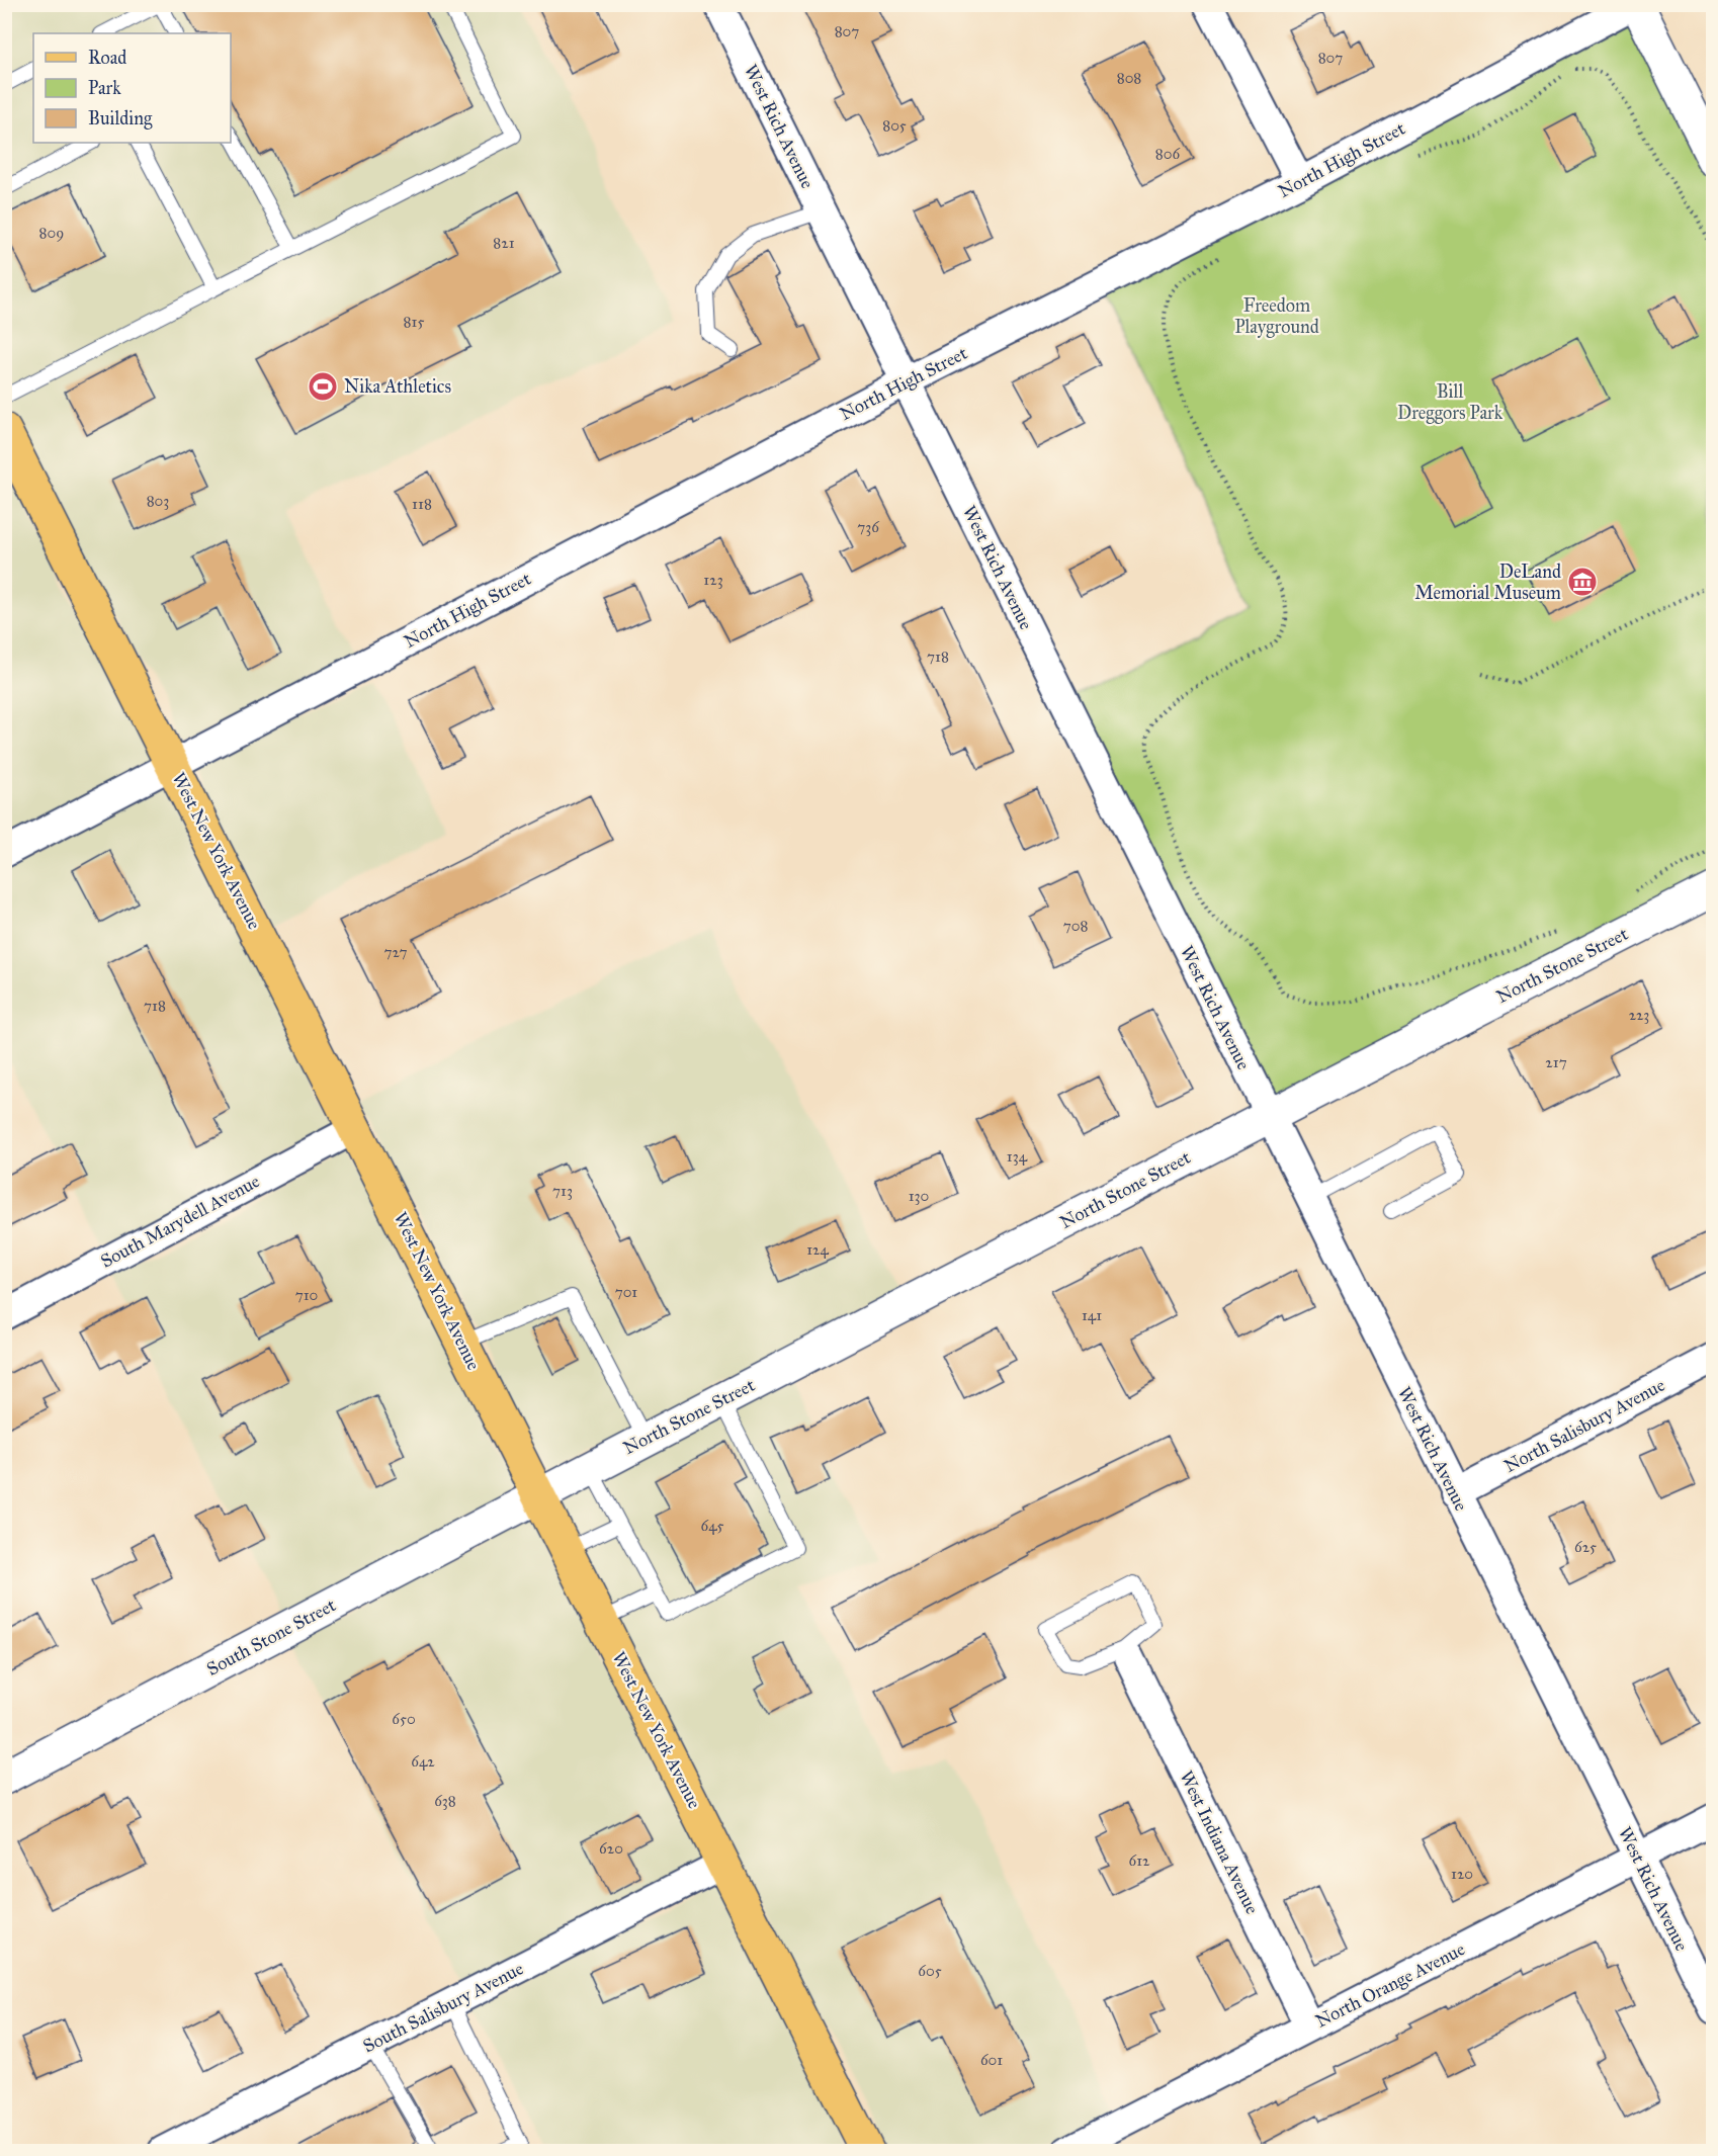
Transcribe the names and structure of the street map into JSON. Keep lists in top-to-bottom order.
{
  "streets": {
    "main road": ["West New York Avenue"],
    "street": [
      "West Rich Avenue",
      "North High Street",
      "North Stone Street",
      "South Marydell Avenue",
      "North Salisbury Avenue",
      "South Stone Street",
      "West Indiana Avenue",
      "North Orange Avenue",
      "South Salisbury Avenue"
    ]
  },
  "crossings": [
    ["West Rich Avenue", "North High Street"],
    ["West Rich Avenue", "North Stone Street"],
    ["West Rich Avenue", "North Salisbury Avenue"],
    ["West Rich Avenue", "North Orange Avenue"],
    ["North High Street", "West New York Avenue"],
    ["West New York Avenue", "North Stone Street"],
    ["West New York Avenue", "South Marydell Avenue"],
    ["West New York Avenue", "South Stone Street"],
    ["West New York Avenue", "South Salisbury Avenue"],
    ["North Stone Street", "South Stone Street"],
    ["West Indiana Avenue", "North Orange Avenue"]
  ],
  "parks": ["Freedom Playground", "Bill Dreggors Park"],
  "places": {
    "sports": ["Nika Athletics"],
    "museum": ["DeLand Memorial Museum"]
  },
  "house_numbers": [
    "807",
    "807",
    "808",
    "805",
    "806",
    "809",
    "821",
    "815",
    "803",
    "118",
    "736",
    "123",
    "718",
    "708",
    "727",
    "718",
    "223",
    "217",
    "134",
    "713",
    "130",
    "124",
    "701",
    "710",
    "141",
    "645",
    "625",
    "650",
    "642",
    "638",
    "620",
    "612",
    "120",
    "605",
    "601"
  ],
  "legend": ["Road", "Park", "Building"]
}
